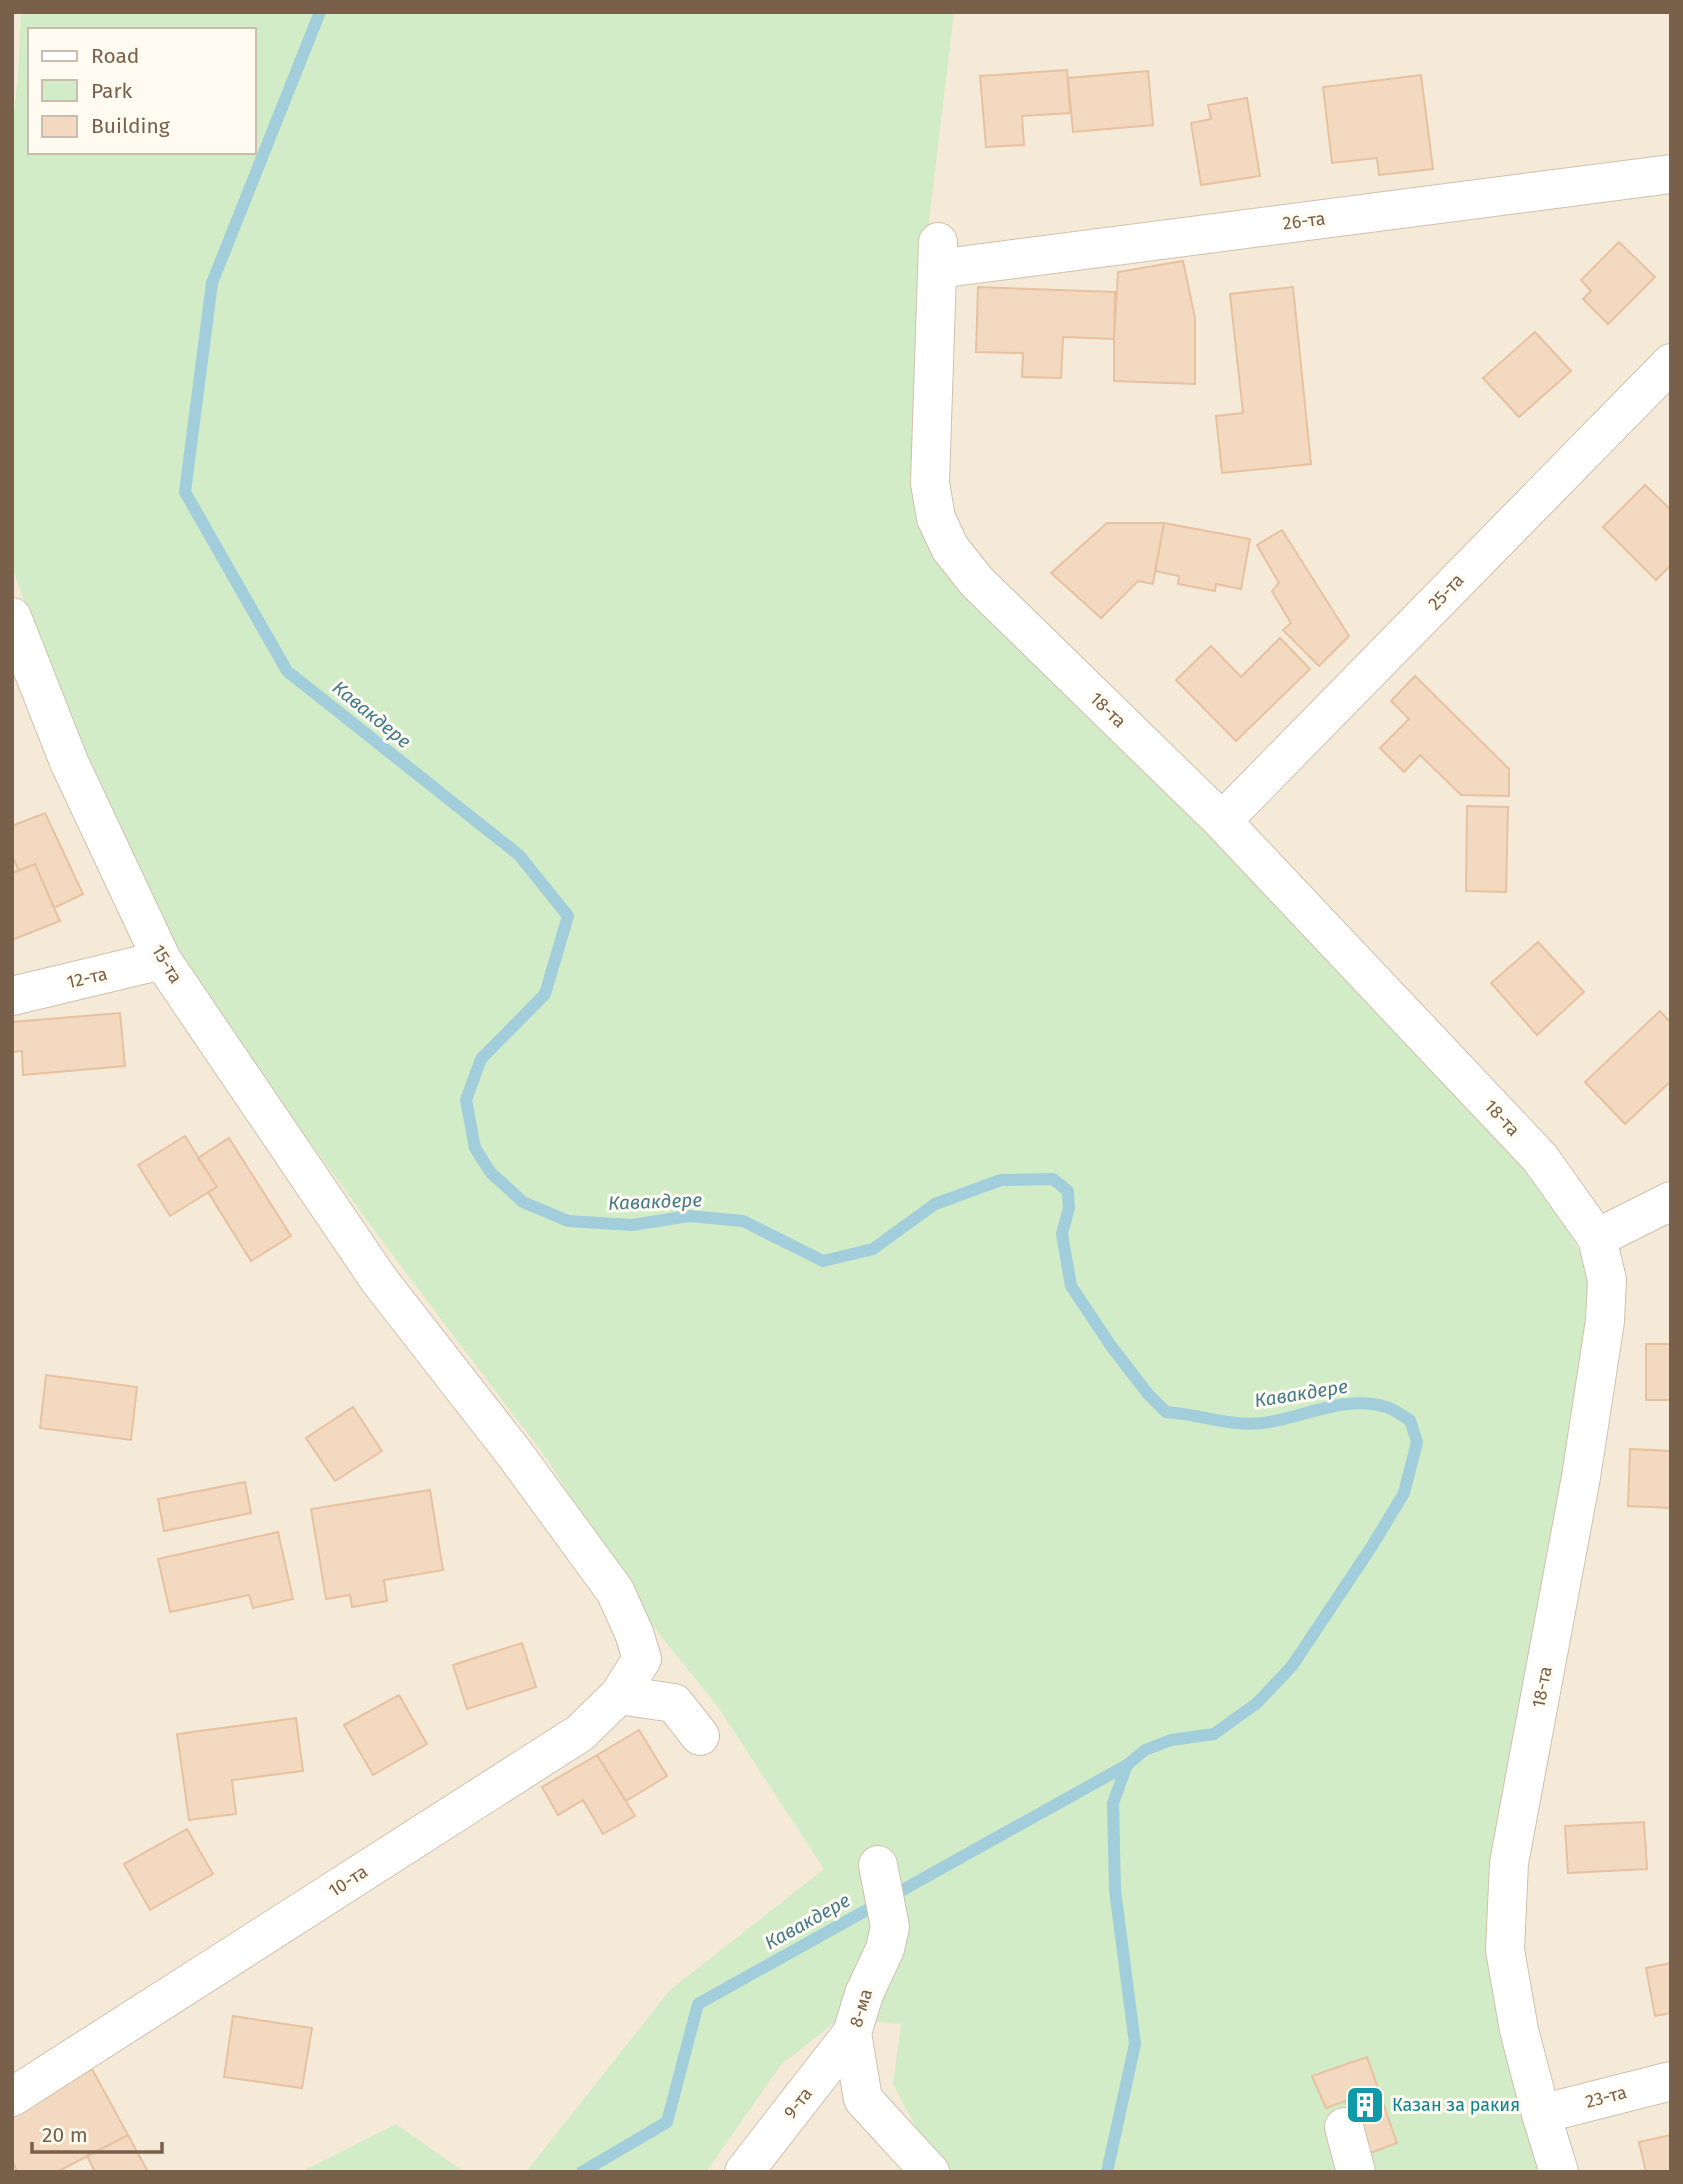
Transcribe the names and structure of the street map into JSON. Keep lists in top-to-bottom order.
{
  "streets": {
    "street": [
      "26-та",
      "25-та",
      "18-та",
      "15-та",
      "12-та",
      "10-та",
      "8-ма",
      "23-та",
      "9-та"
    ]
  },
  "crossings": [
    ["26-та", "18-та"],
    ["25-та", "18-та"],
    ["18-та", "23-та"],
    ["15-та", "12-та"],
    ["15-та", "10-та"],
    ["8-ма", "9-та"]
  ],
  "water": ["Кавакдере"],
  "places": {
    "building": ["Казан за ракия"]
  },
  "legend": ["Road", "Park", "Building"],
  "scale_bar": "20 m"
}
